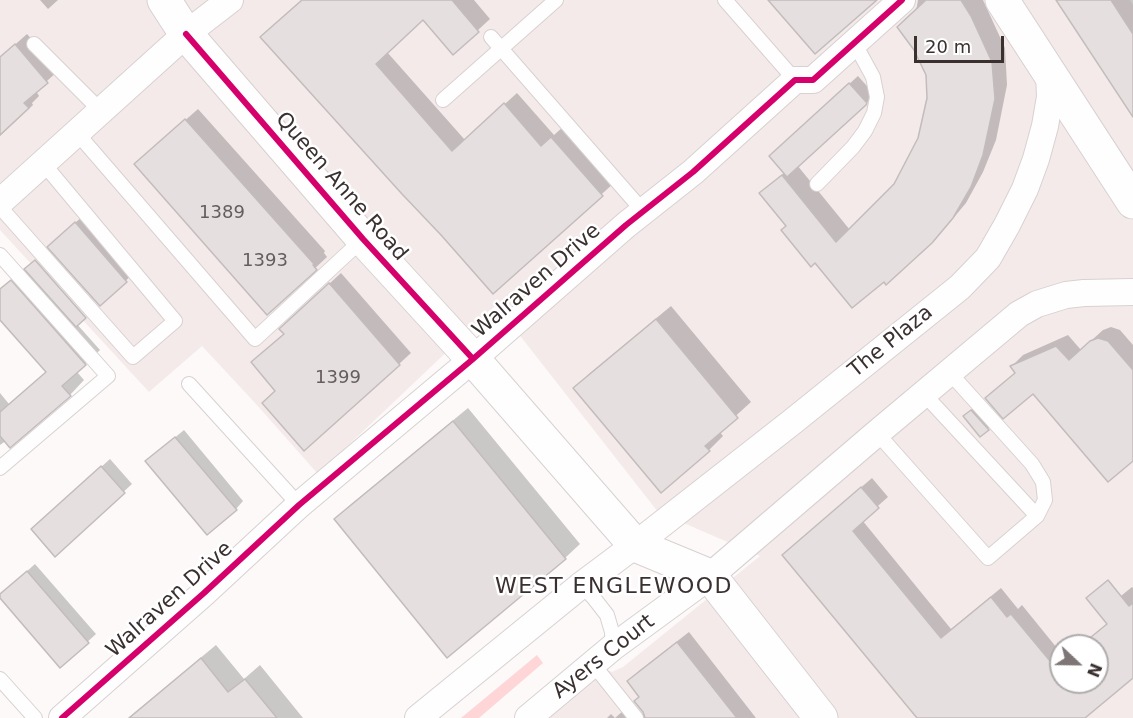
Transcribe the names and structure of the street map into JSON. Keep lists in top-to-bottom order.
{
  "streets": {
    "street": [
      "Queen Anne Road",
      "Walraven Drive",
      "The Plaza",
      "Ayers Court"
    ]
  },
  "crossings": [
    ["Queen Anne Road", "Walraven Drive"],
    ["Queen Anne Road", "The Plaza"],
    ["Queen Anne Road", "Ayers Court"]
  ],
  "districts": ["WEST ENGLEWOOD"],
  "house_numbers": ["1389", "1393", "1399"],
  "scale_bar": "20 m",
  "north": "right"
}
